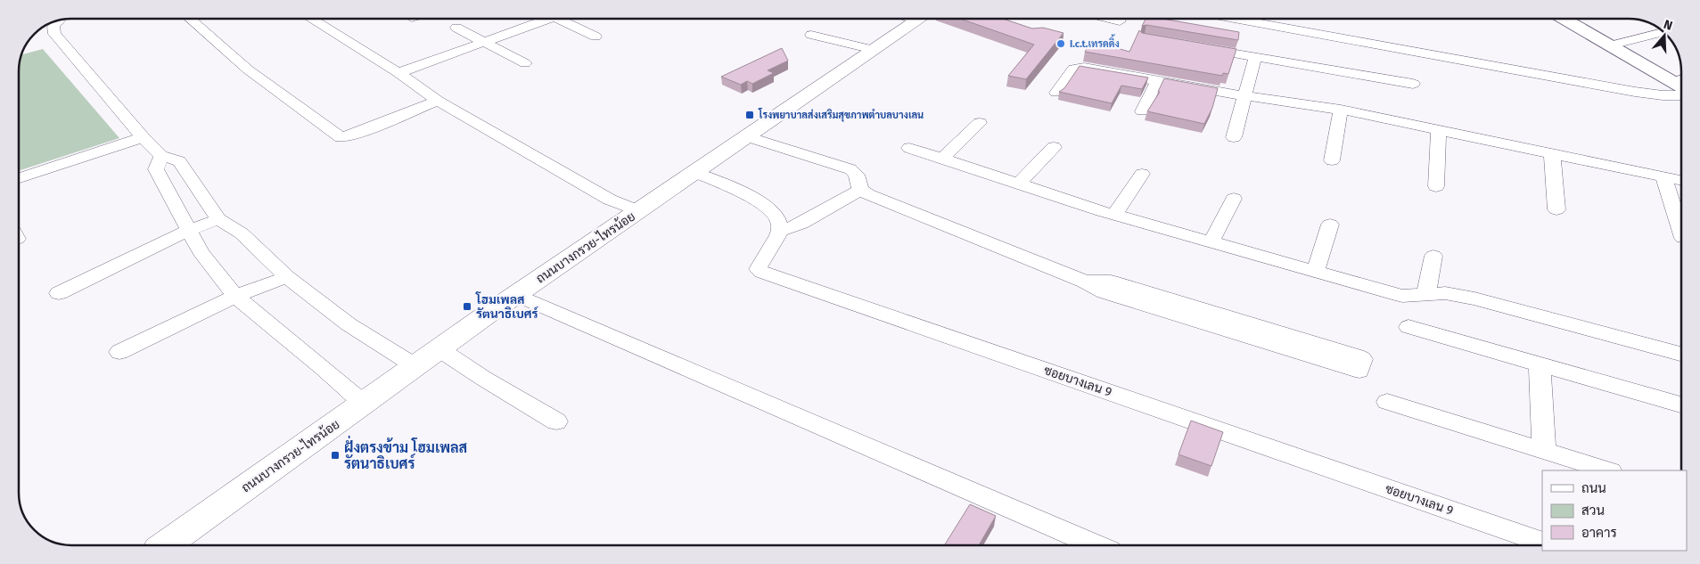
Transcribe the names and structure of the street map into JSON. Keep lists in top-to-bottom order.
{
  "streets": {
    "main road": ["ถนนบางกรวย-ไทรน้อย"],
    "street": ["ซอยบางเลน 9"]
  },
  "places": {
    "other": ["I.c.t.เทรดดิ้ง"],
    "transit": ["โรงพยาบาลส่งเสริมสุขภาพตำบลบางเลน", "โฮมเพลส รัตนาธิเบศร์", "ฝั่งตรงข้าม โฮมเพลส รัตนาธิเบศร์"]
  },
  "legend": ["ถนน", "สวน", "อาคาร"],
  "north": "top"
}
